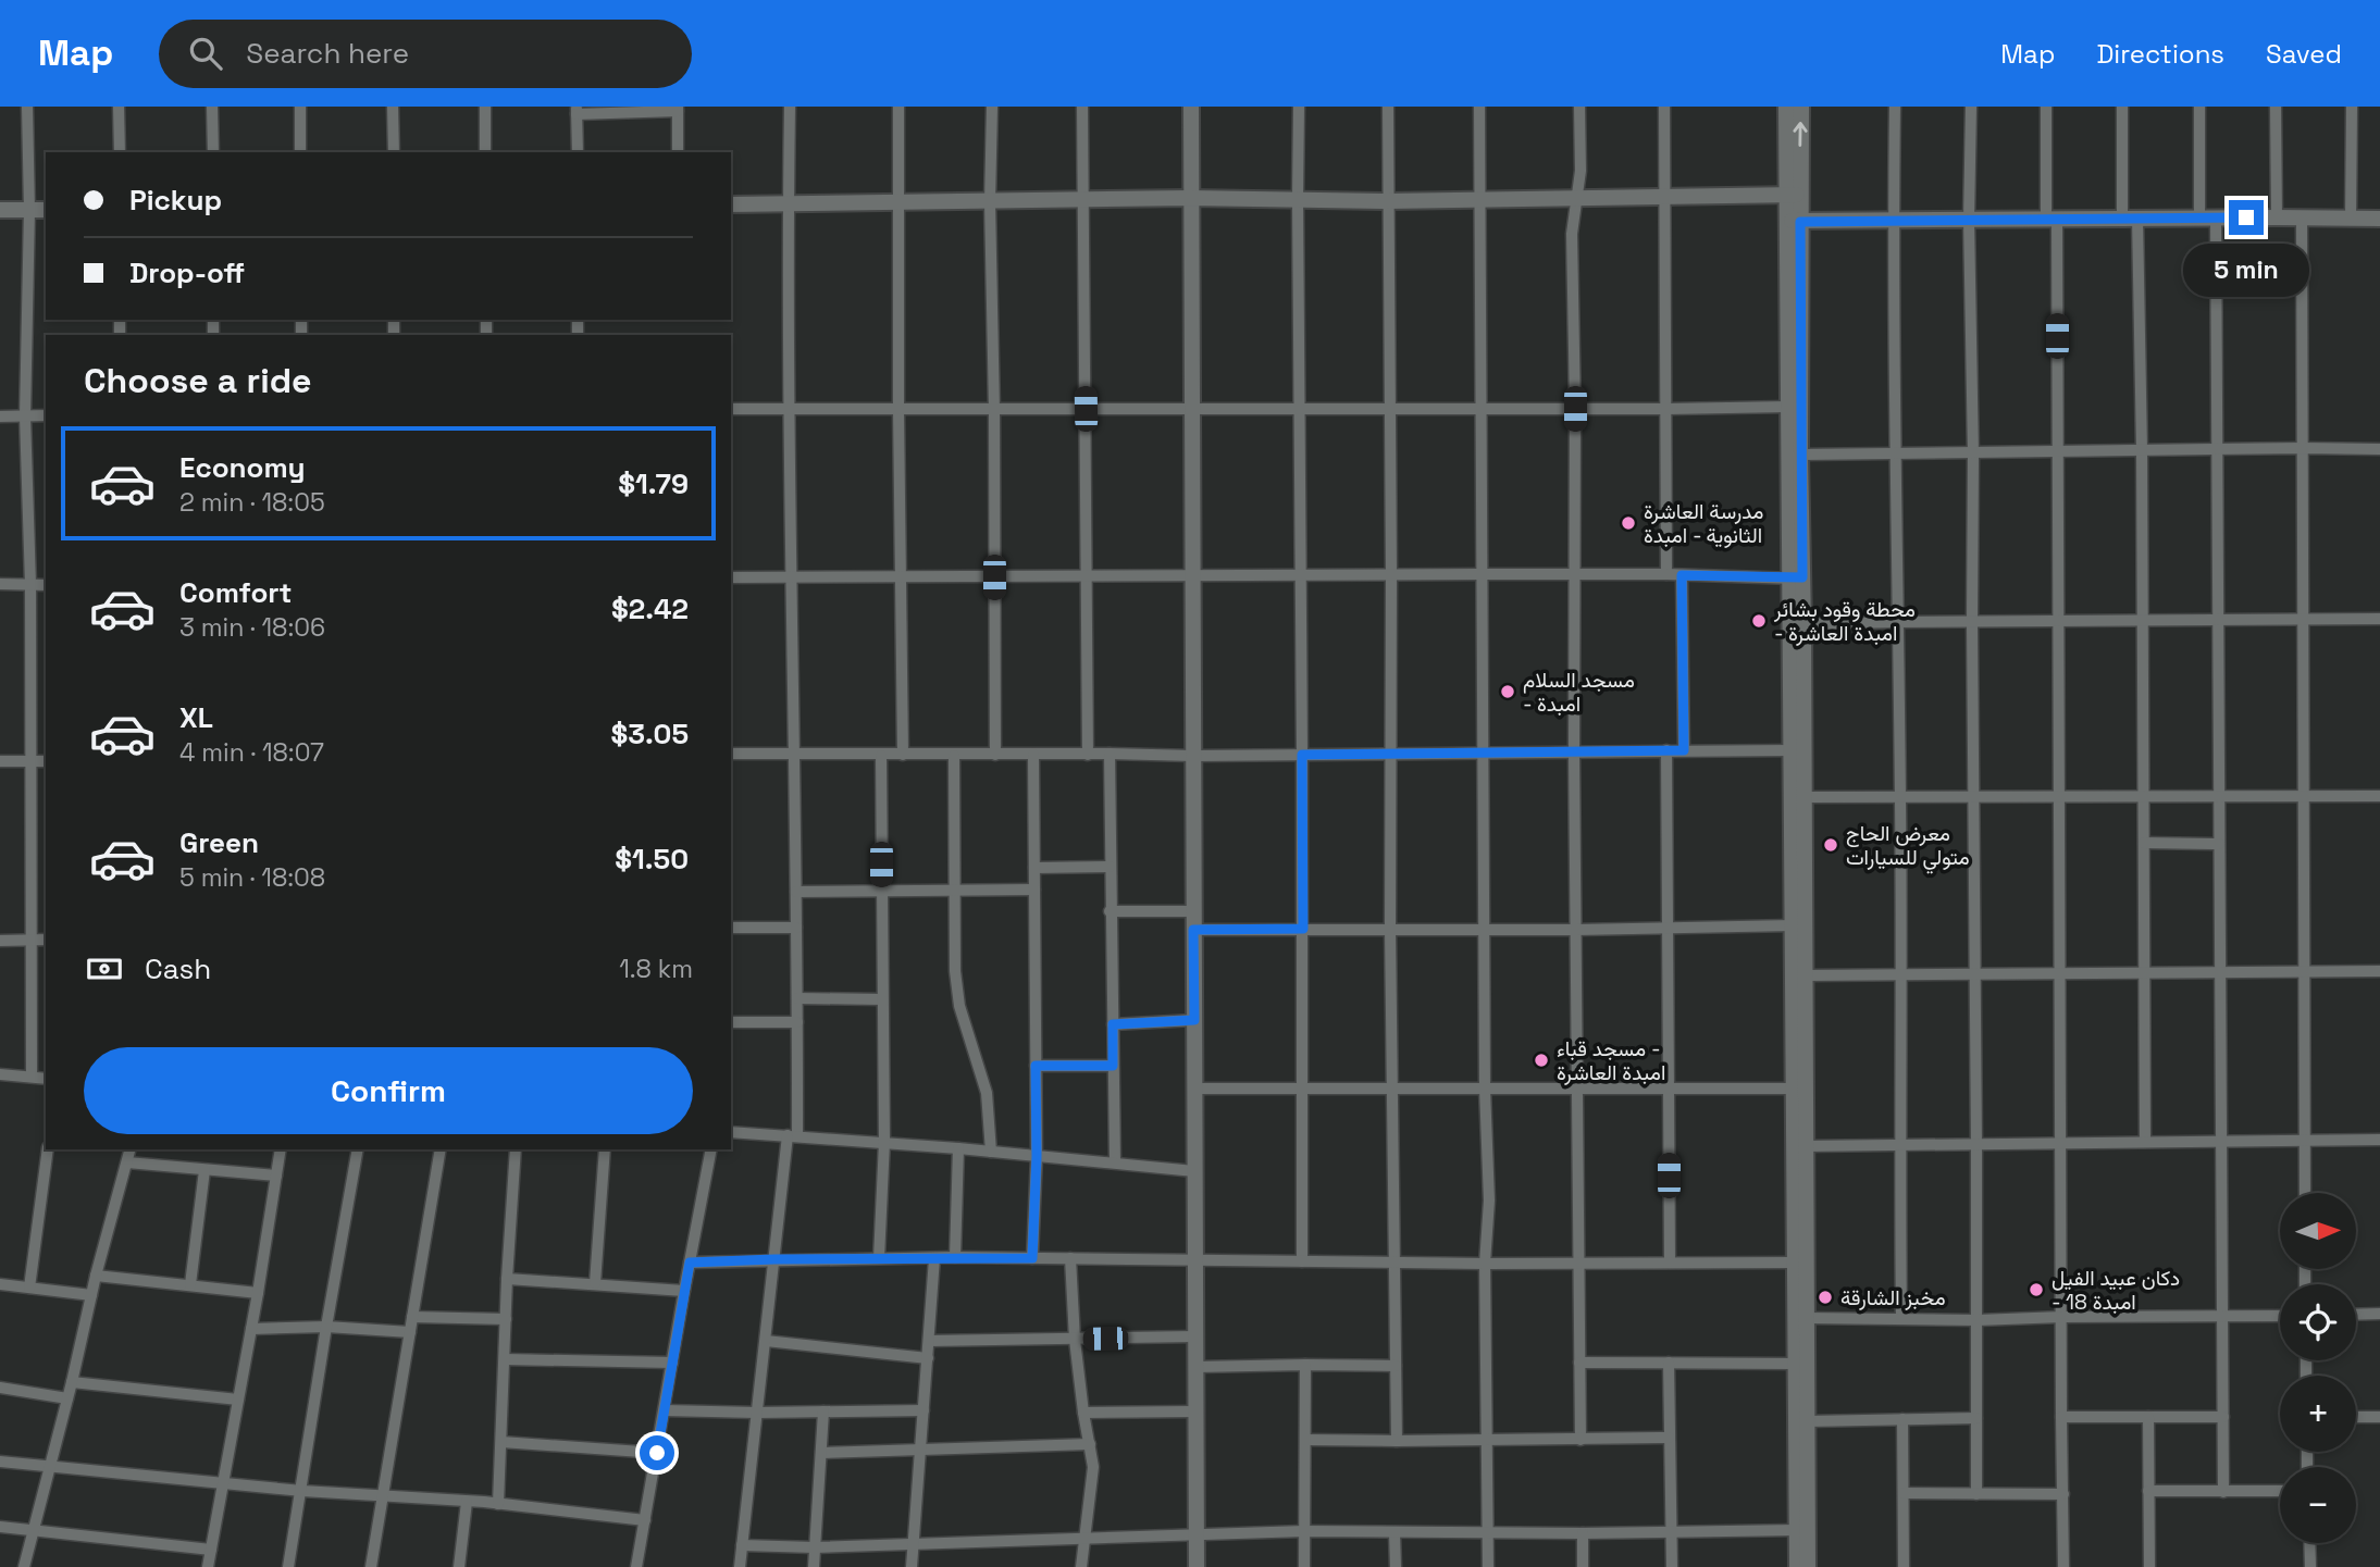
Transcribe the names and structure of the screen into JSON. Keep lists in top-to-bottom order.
{
  "places": [
    "مدرسة العاشرة الثانوية - امبدة",
    "محطة وقود بشائر - امبدة العاشرة",
    "مسجد السلام - امبدة",
    "معرض الحاج متولي للسيارات",
    "مسجد قباء - امبدة العاشرة",
    "دكان عبيد الفيل - امبدة 18",
    "مخبز الشارقة"
  ],
  "north": "right",
  "page": {
    "header": "Map",
    "search": "Search here",
    "nav": ["Map", "Directions", "Saved"],
    "banner": ["Pickup", "Drop-off"],
    "bubble": "5 min",
    "heading": "Choose a ride",
    "list": [
      {
        "name": "Economy",
        "note": "2 min · 18:05",
        "value": "$1.79"
      },
      {
        "name": "Comfort",
        "note": "3 min · 18:06",
        "value": "$2.42"
      },
      {
        "name": "XL",
        "note": "4 min · 18:07",
        "value": "$3.05"
      },
      {
        "name": "Green",
        "note": "5 min · 18:08",
        "value": "$1.50"
      }
    ],
    "pay": ["Cash", "1.8 km"],
    "buttons": "Confirm",
    "map_buttons": ["+", "−"]
  }
}
